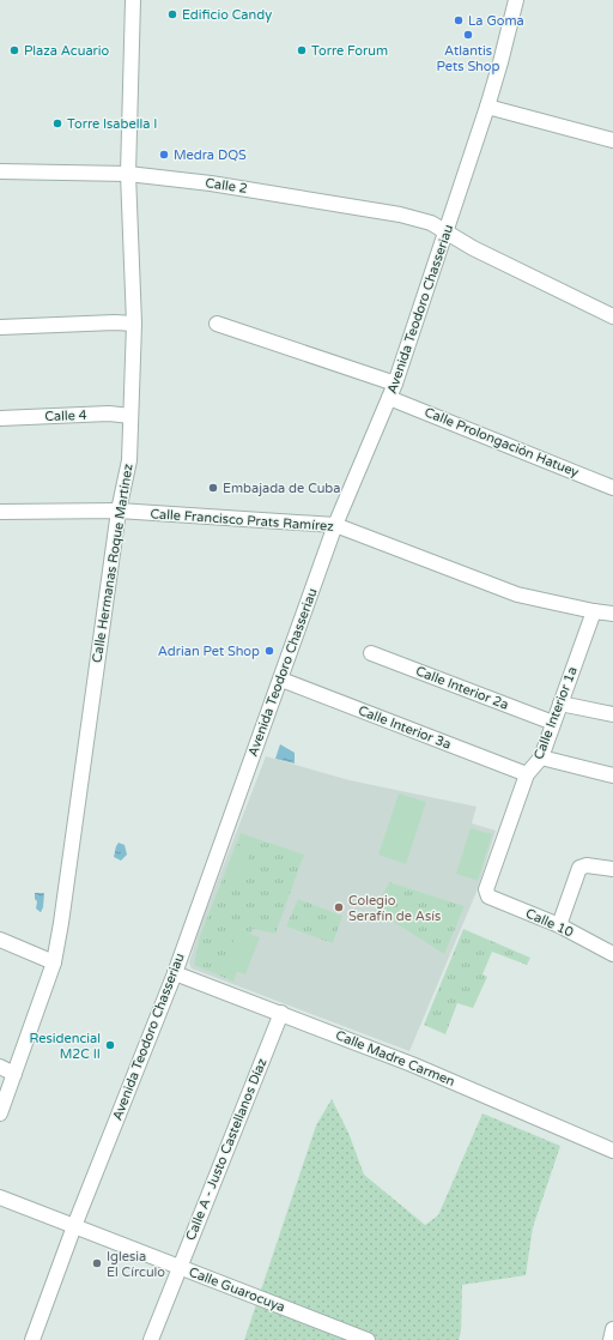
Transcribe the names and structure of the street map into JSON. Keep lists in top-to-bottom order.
{
  "streets": {
    "street": [
      "Calle 2",
      "Avenida Teodoro Chasseriau",
      "Calle 4",
      "Calle Prolongación Hatuey",
      "Calle Francisco Prats Ramírez",
      "Calle Hermanas Roque Martínez",
      "Calle Interior 2a",
      "Calle Interior 1a",
      "Calle Interior 3a",
      "Calle 10",
      "Calle Madre Carmen",
      "Calle A - Justo Castellanos Díaz",
      "Calle Guarocuya"
    ]
  },
  "crossings": [
    ["Calle 2", "Avenida Teodoro Chasseriau"],
    ["Calle 2", "Calle Hermanas Roque Martínez"],
    ["Avenida Teodoro Chasseriau", "Calle Prolongación Hatuey"],
    ["Avenida Teodoro Chasseriau", "Calle Francisco Prats Ramírez"],
    ["Avenida Teodoro Chasseriau", "Calle Interior 3a"],
    ["Avenida Teodoro Chasseriau", "Calle Madre Carmen"],
    ["Avenida Teodoro Chasseriau", "Calle Guarocuya"],
    ["Calle 4", "Calle Hermanas Roque Martínez"],
    ["Calle Francisco Prats Ramírez", "Calle Hermanas Roque Martínez"],
    ["Calle Francisco Prats Ramírez", "Calle Interior 1a"],
    ["Calle Interior 2a", "Calle Interior 1a"],
    ["Calle Interior 1a", "Calle Interior 3a"],
    ["Calle Interior 1a", "Calle 10"],
    ["Calle Madre Carmen", "Calle A - Justo Castellanos Díaz"],
    ["Calle A - Justo Castellanos Díaz", "Calle Guarocuya"]
  ],
  "places": [
    "Edificio Candy",
    "La Goma",
    "Atlantis Pets Shop",
    "Plaza Acuario",
    "Torre Forum",
    "Torre Isabella I",
    "Medra DQS",
    "Embajada de Cuba",
    "Adrian Pet Shop",
    "Colegio Serafín de Asís",
    "Residencial M2C II",
    "Iglesia El Círculo"
  ]
}
